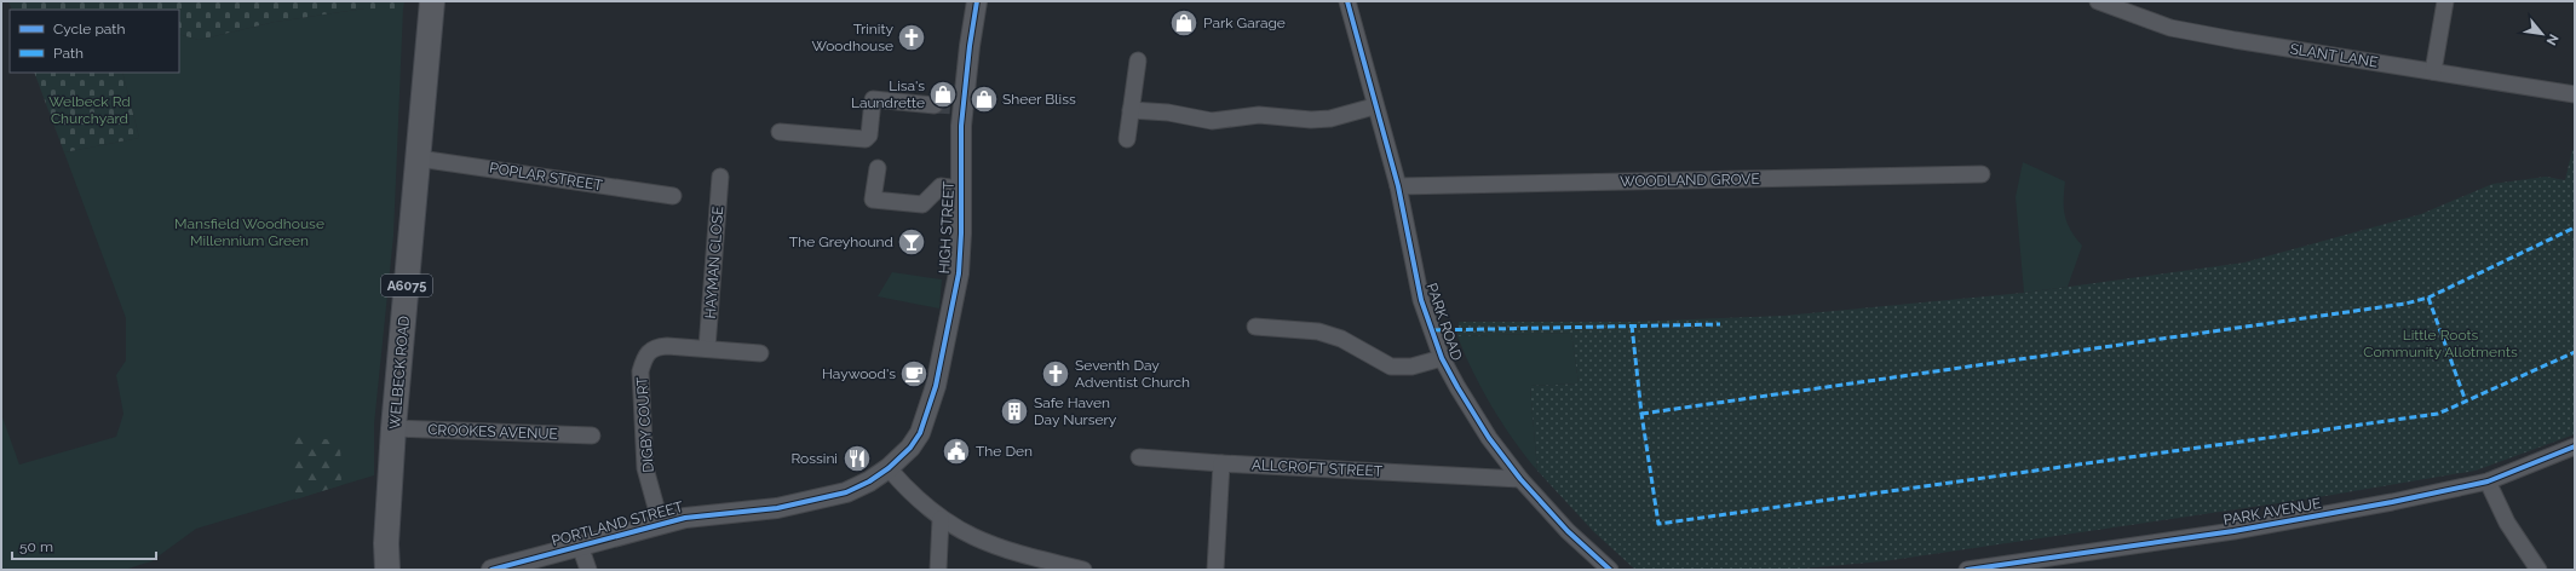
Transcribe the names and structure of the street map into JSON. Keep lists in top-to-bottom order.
{
  "streets": {
    "main road": ["A6075", "WELBECK ROAD"],
    "street": [
      "SLANT LANE",
      "POPLAR STREET",
      "WOODLAND GROVE",
      "HIGH STREET",
      "HAYMAN CLOSE",
      "PARK ROAD",
      "DIGBY COURT",
      "CROOKES AVENUE",
      "ALLCROFT STREET",
      "PARK AVENUE",
      "PORTLAND STREET"
    ]
  },
  "crossings": [
    ["POPLAR STREET", "WELBECK ROAD"],
    ["WOODLAND GROVE", "PARK ROAD"],
    ["HIGH STREET", "PORTLAND STREET"],
    ["HAYMAN CLOSE", "DIGBY COURT"],
    ["PARK ROAD", "ALLCROFT STREET"],
    ["WELBECK ROAD", "CROOKES AVENUE"],
    ["DIGBY COURT", "PORTLAND STREET"]
  ],
  "parks": ["Welbeck Rd Churchyard", "Mansfield Woodhouse Millennium Green", "Little Roots Community Allotments"],
  "places": {
    "shop": ["Park Garage", "Lisa's Laundrette", "Sheer Bliss"],
    "church": ["Trinity Woodhouse", "Seventh Day Adventist Church"],
    "bar": ["The Greyhound"],
    "cafe": ["Haywood's"],
    "building": ["Safe Haven Day Nursery"],
    "public building": ["The Den"],
    "restaurant": ["Rossini"]
  },
  "legend": ["Cycle path", "Path"],
  "scale_bar": "50 m",
  "north": "bottom right"
}
